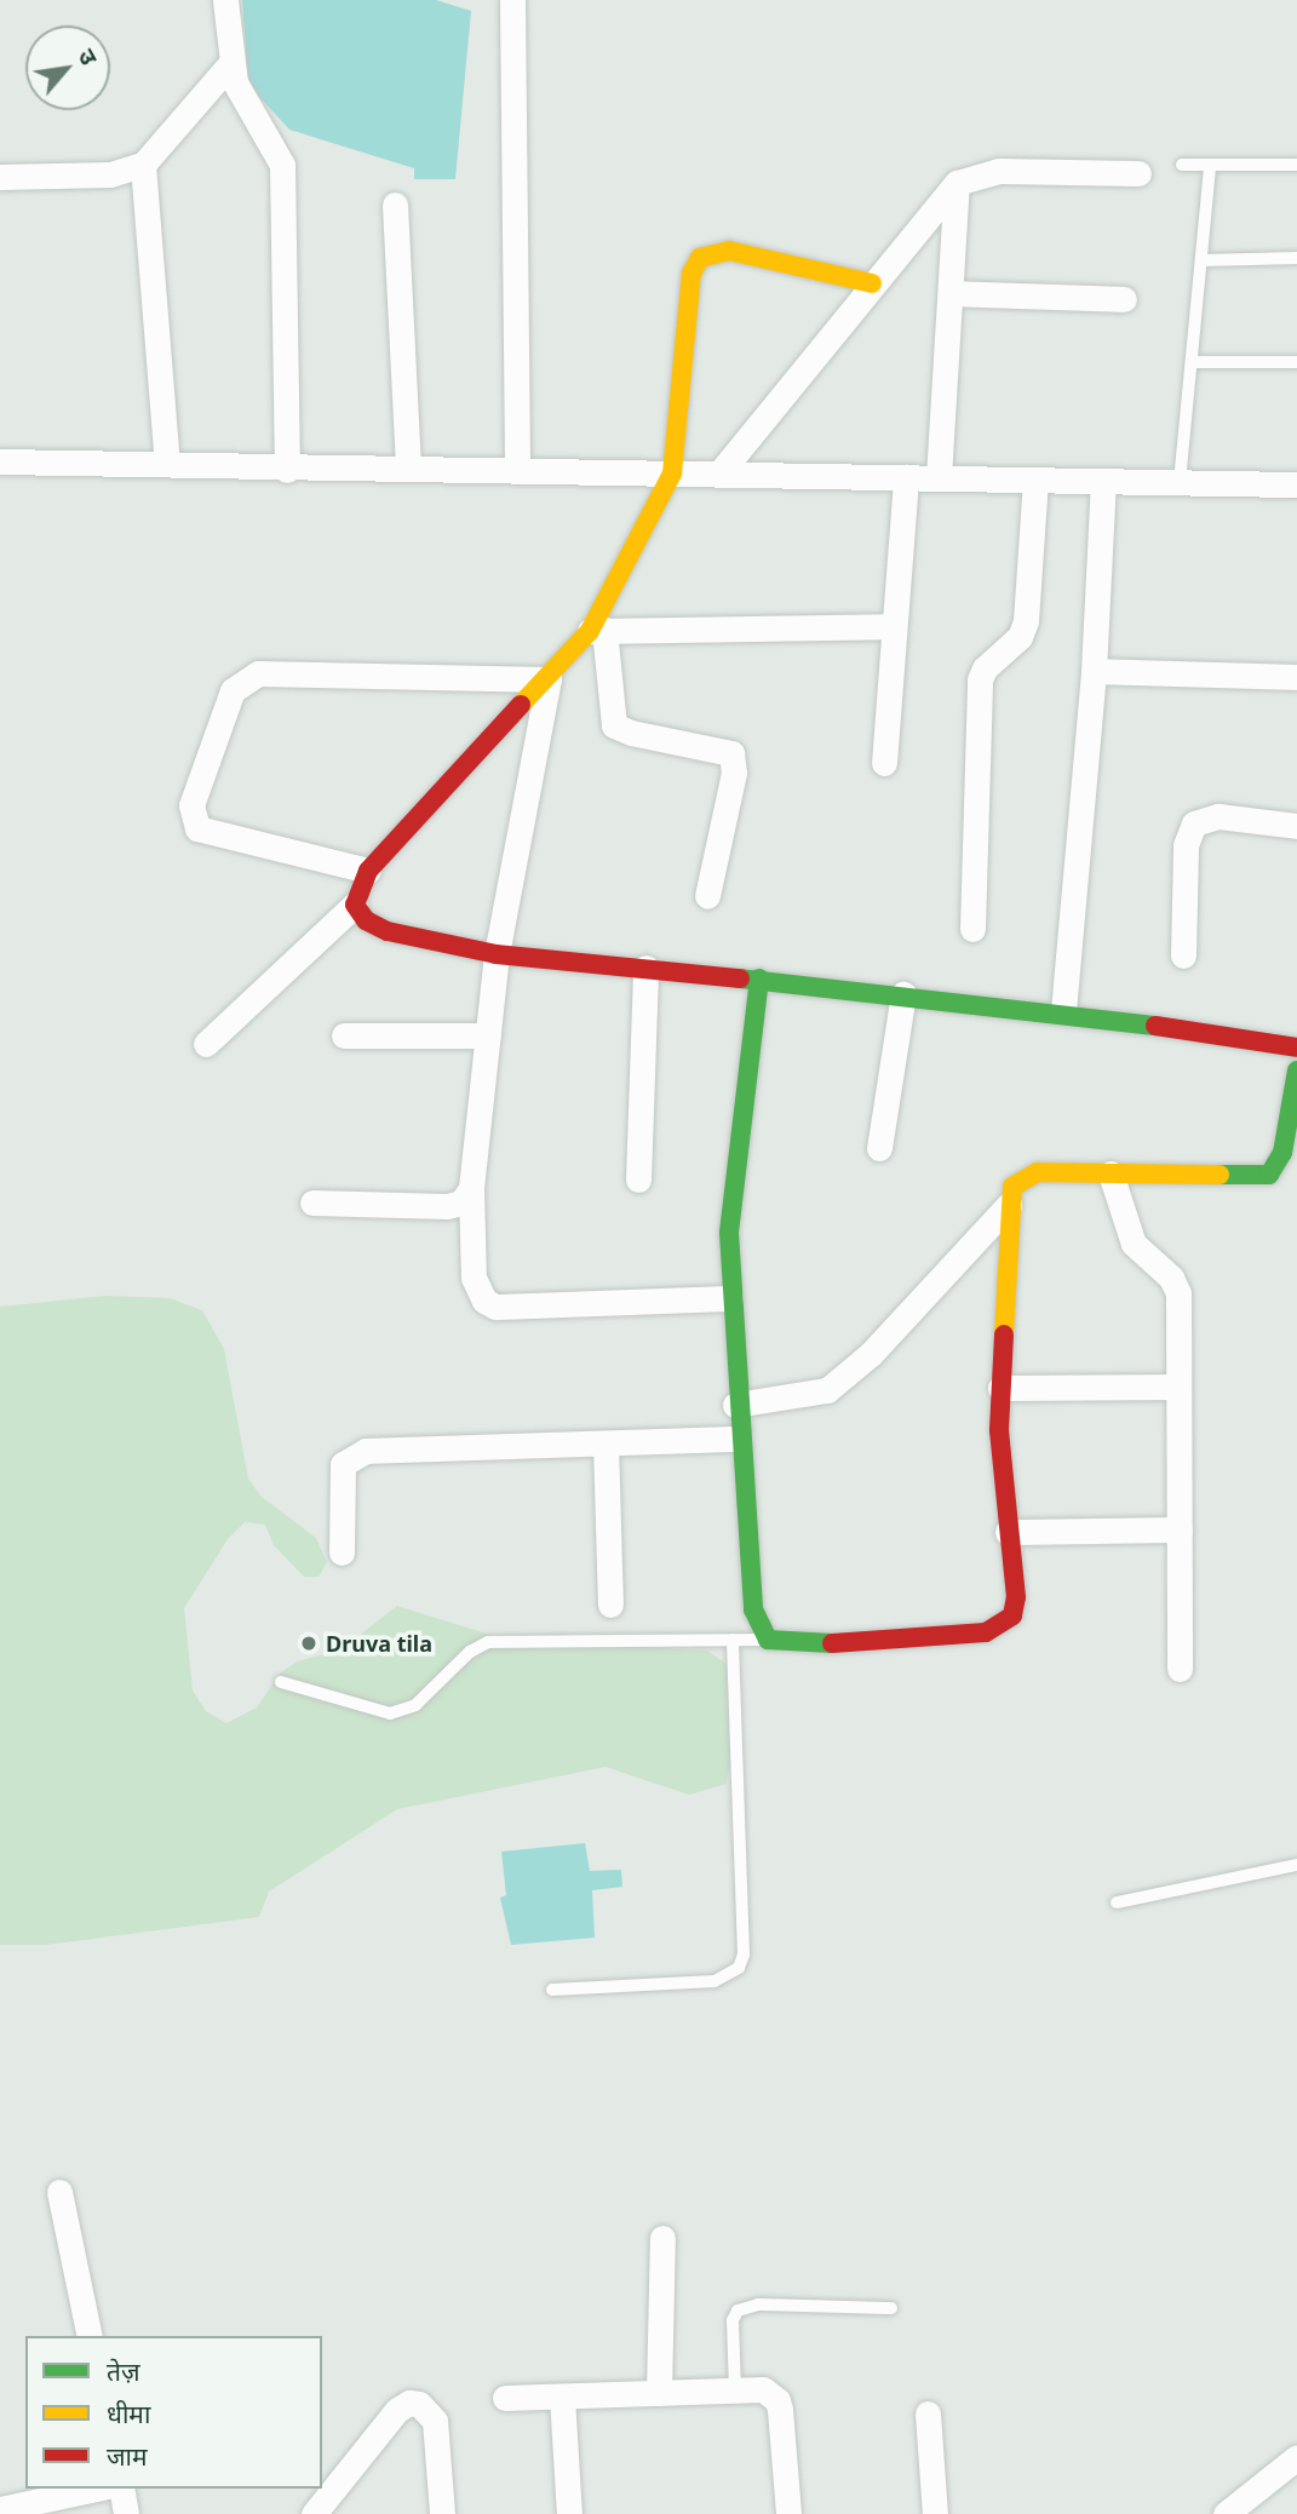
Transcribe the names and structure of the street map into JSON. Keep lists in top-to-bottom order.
{
  "places": ["Druva tila"],
  "legend": ["तेज़", "धीमा", "जाम"],
  "north": "top right"
}
